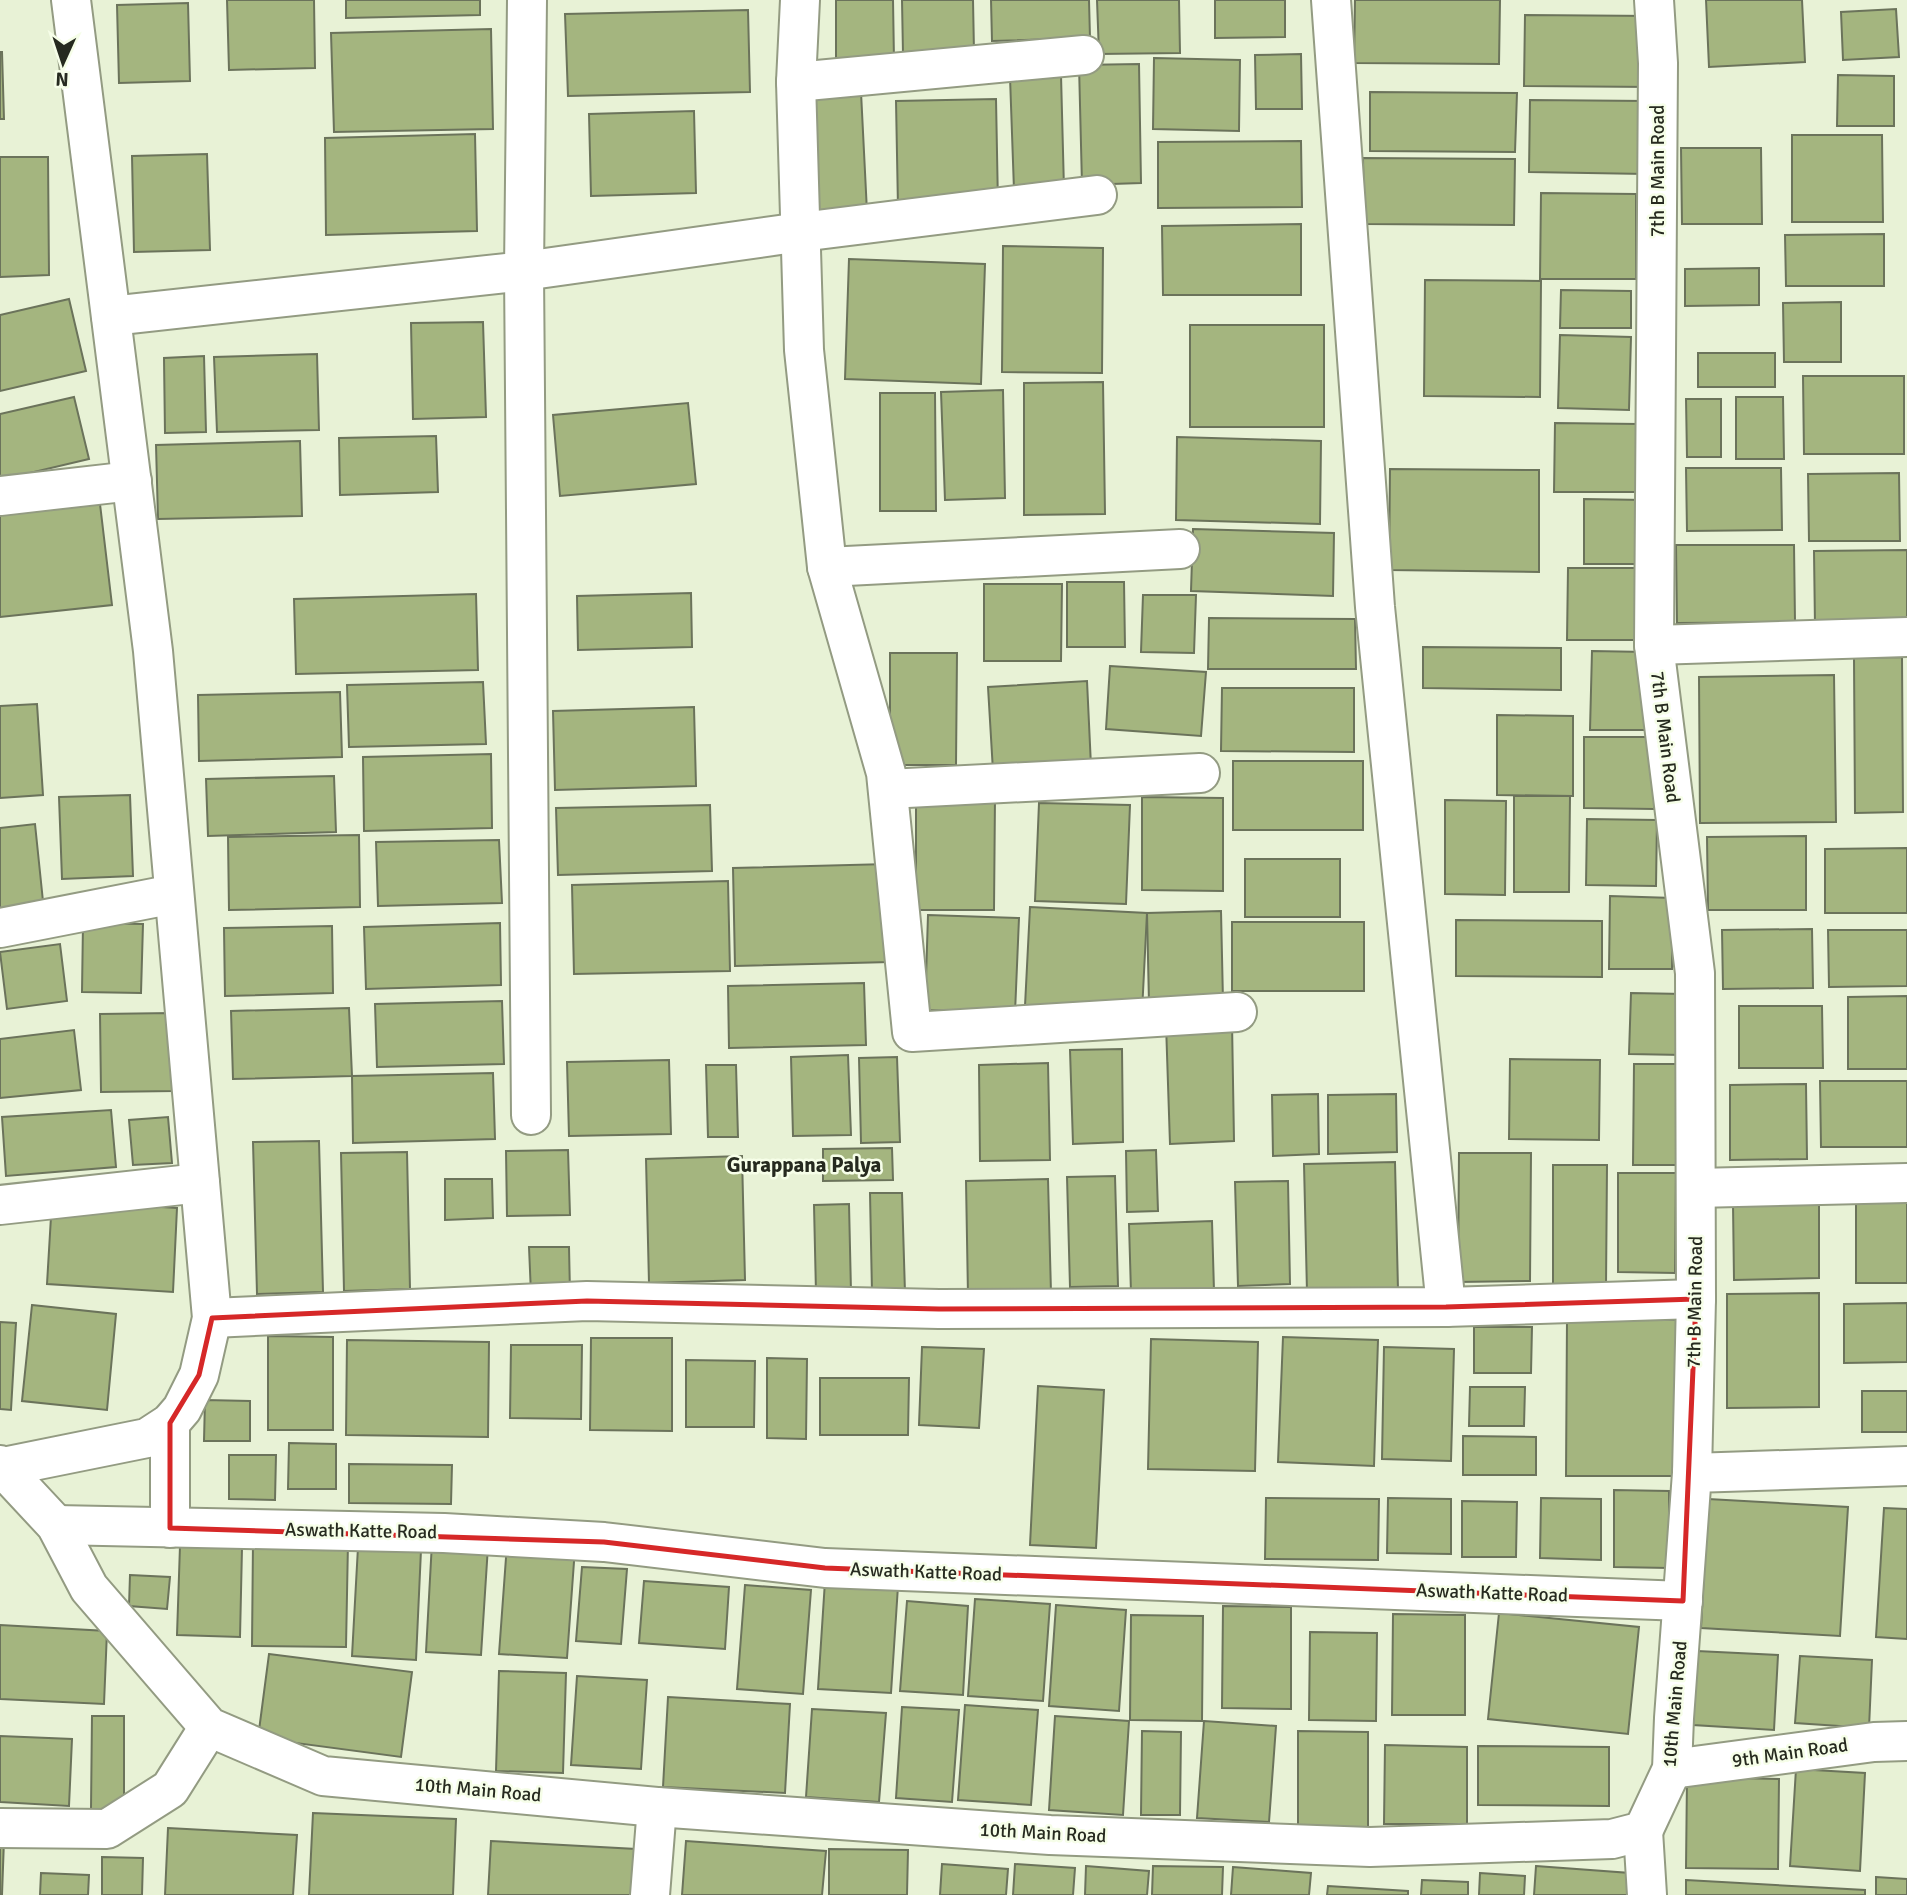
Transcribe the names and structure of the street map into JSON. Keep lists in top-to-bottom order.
{
  "streets": {
    "street": [
      "7th B Main Road",
      "Aswath Katte Road",
      "10th Main Road",
      "9th Main Road"
    ]
  },
  "crossings": [
    ["7th B Main Road", "10th Main Road"],
    ["Aswath Katte Road", "10th Main Road"],
    ["10th Main Road", "9th Main Road"]
  ],
  "districts": ["Gurappana Palya"],
  "north": "bottom"
}
